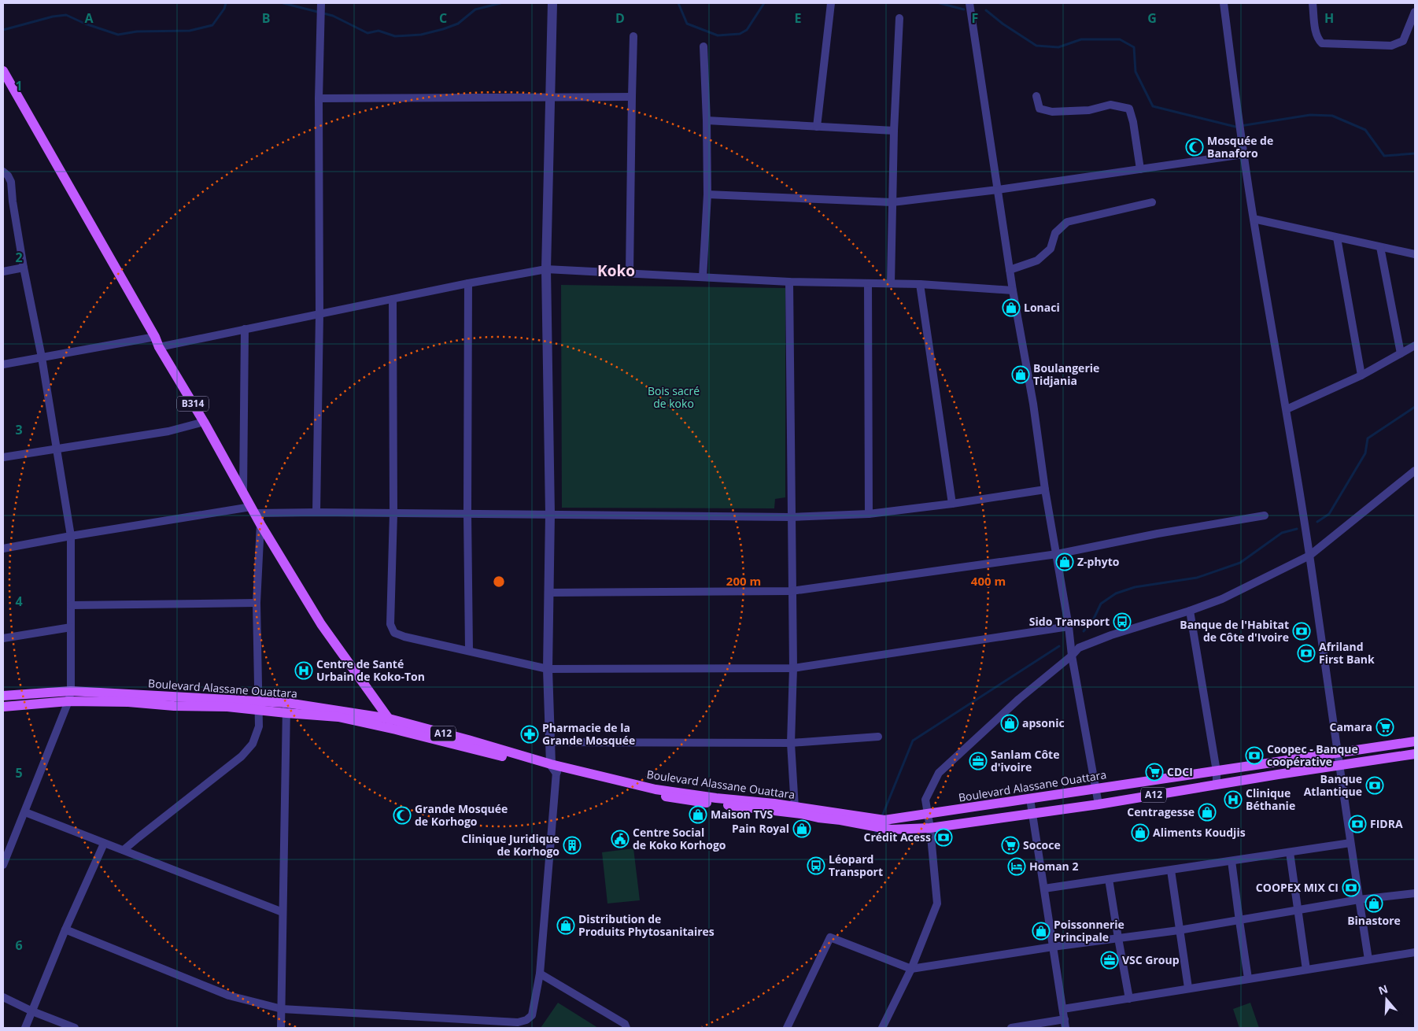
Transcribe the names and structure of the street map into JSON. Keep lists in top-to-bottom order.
{
  "streets": {
    "main road": ["B314", "Boulevard Alassane Ouattara", "A12"]
  },
  "crossings": [
    ["B314", "Boulevard Alassane Ouattara"]
  ],
  "districts": ["Koko"],
  "parks": ["Bois sacré de koko"],
  "places": {
    "mosque": ["Mosquée de Banaforo", "Grande Mosquée de Korhogo"],
    "shop": [
      "Lonaci",
      "Boulangerie Tidjania",
      "Z-phyto",
      "apsonic",
      "Centragesse",
      "Maison TVS",
      "Pain Royal",
      "Aliments Koudjis",
      "Binastore",
      "Distribution de Produits Phytosanitaires",
      "Poissonnerie Principale"
    ],
    "bus stop": ["Sido Transport", "Léopard Transport"],
    "bank": [
      "Banque de l'Habitat de Côte d'Ivoire",
      "Afriland First Bank",
      "Coopec - Banque coopérative",
      "Banque Atlantique",
      "FIDRA",
      "Crédit Acess",
      "COOPEX MIX CI"
    ],
    "hospital": ["Centre de Santé Urbain de Koko-Ton", "Clinique Béthanie"],
    "supermarket": ["Camara", "CDCI", "Sococe"],
    "pharmacy": ["Pharmacie de la Grande Mosquée"],
    "office": ["Sanlam Côte d'ivoire", "VSC Group"],
    "public building": ["Centre Social de Koko Korhogo"],
    "building": ["Clinique Juridique de Korhogo"],
    "hotel": ["Homan 2"]
  },
  "north": "top",
  "grid": {
    "columns": [
      "A",
      "B",
      "C",
      "D",
      "E",
      "F",
      "G",
      "H"
    ],
    "rows": [
      "1",
      "2",
      "3",
      "4",
      "5",
      "6"
    ]
  },
  "rings": ["200 m", "400 m"]
}
